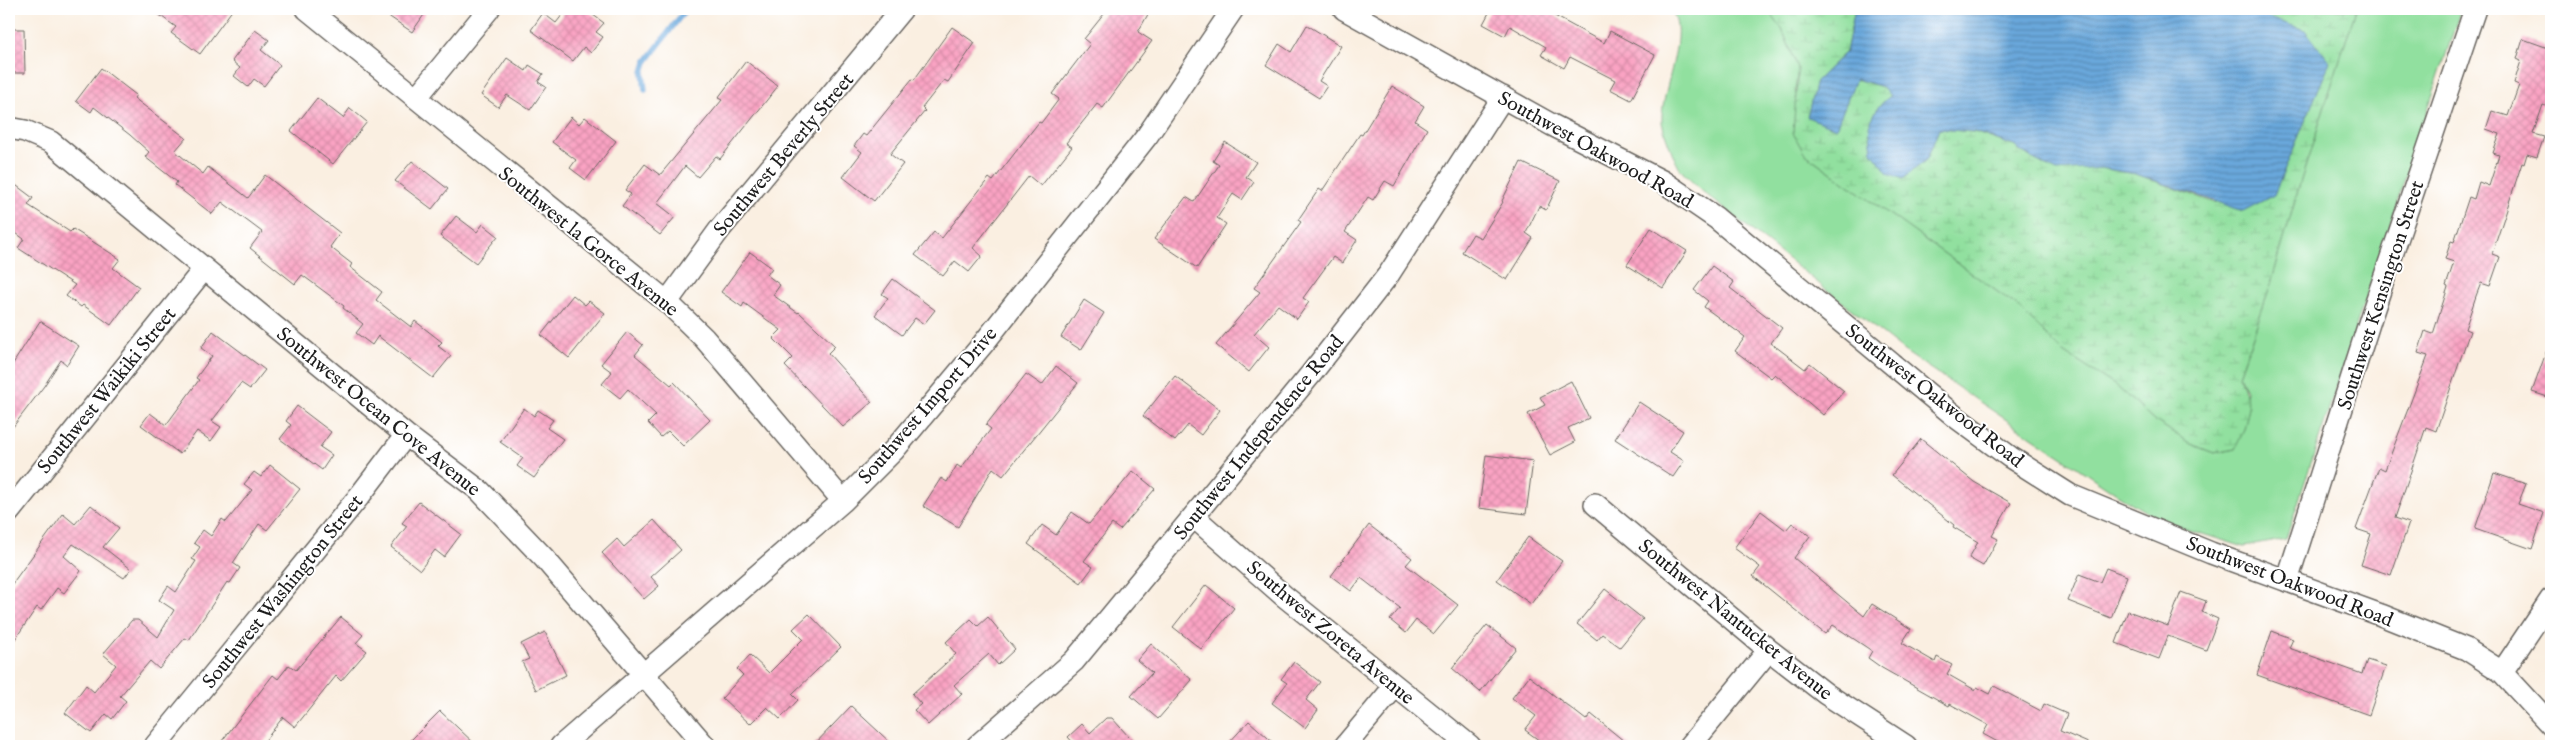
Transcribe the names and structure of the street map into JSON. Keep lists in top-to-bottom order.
{
  "streets": {
    "street": [
      "Southwest Oakwood Road",
      "Southwest Beverly Street",
      "Southwest la Gorce Avenue",
      "Southwest Kensington Street",
      "Southwest Waikiki Street",
      "Southwest Import Drive",
      "Southwest Ocean Cove Avenue",
      "Southwest Independence Road",
      "Southwest Washington Street",
      "Southwest Nantucket Avenue",
      "Southwest Zoreta Avenue"
    ]
  },
  "crossings": [
    ["Southwest Oakwood Road", "Southwest Kensington Street"],
    ["Southwest Oakwood Road", "Southwest Independence Road"],
    ["Southwest Beverly Street", "Southwest la Gorce Avenue"],
    ["Southwest la Gorce Avenue", "Southwest Import Drive"],
    ["Southwest Waikiki Street", "Southwest Ocean Cove Avenue"],
    ["Southwest Import Drive", "Southwest Ocean Cove Avenue"],
    ["Southwest Ocean Cove Avenue", "Southwest Washington Street"],
    ["Southwest Independence Road", "Southwest Zoreta Avenue"]
  ]
}
